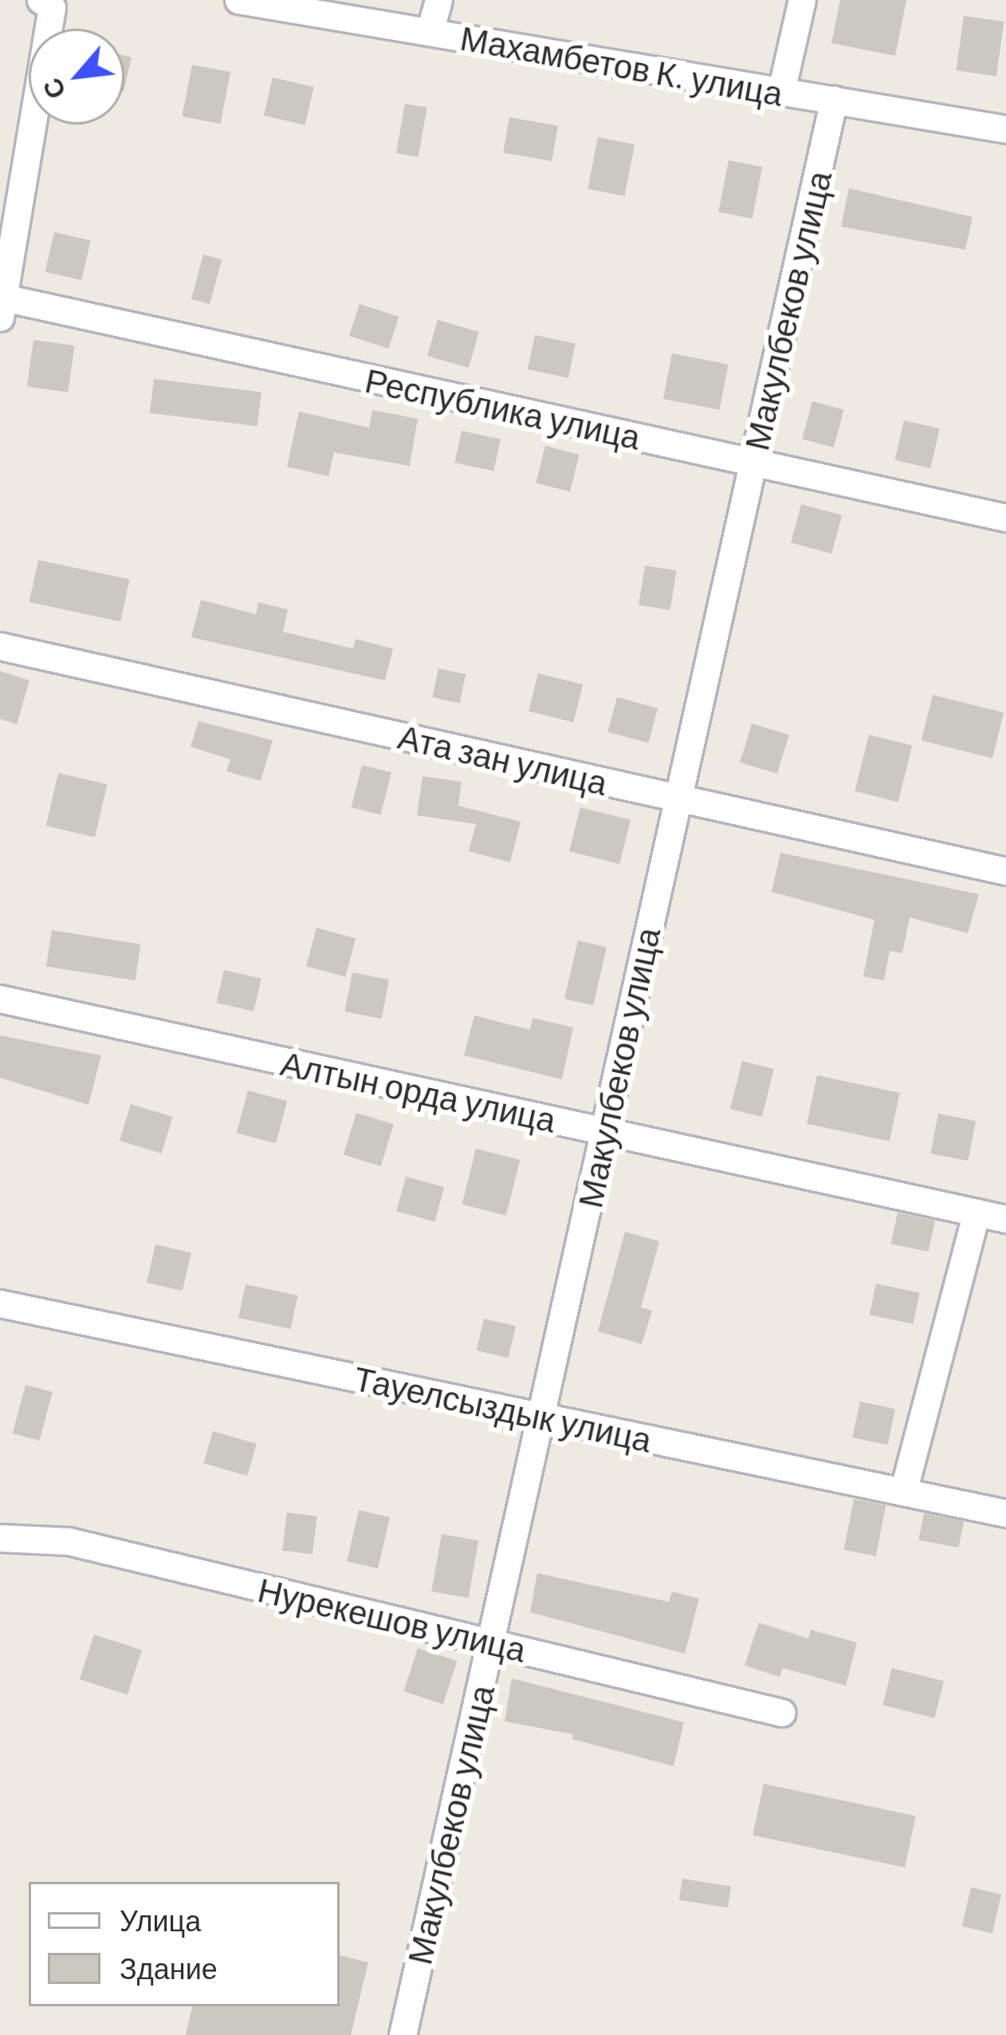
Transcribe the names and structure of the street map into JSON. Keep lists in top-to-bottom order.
{
  "streets": {
    "street": [
      "Махамбетов К. улица",
      "Макулбеков улица",
      "Республика улица",
      "Ата зан улица",
      "Алтын орда улица",
      "Тауелсыздык улица",
      "Нурекешов улица"
    ]
  },
  "crossings": [
    ["Махамбетов К. улица", "Макулбеков улица"],
    ["Макулбеков улица", "Республика улица"],
    ["Макулбеков улица", "Ата зан улица"],
    ["Макулбеков улица", "Алтын орда улица"],
    ["Макулбеков улица", "Тауелсыздык улица"],
    ["Макулбеков улица", "Нурекешов улица"]
  ],
  "legend": ["Улица", "Здание"],
  "north": "bottom left"
}
